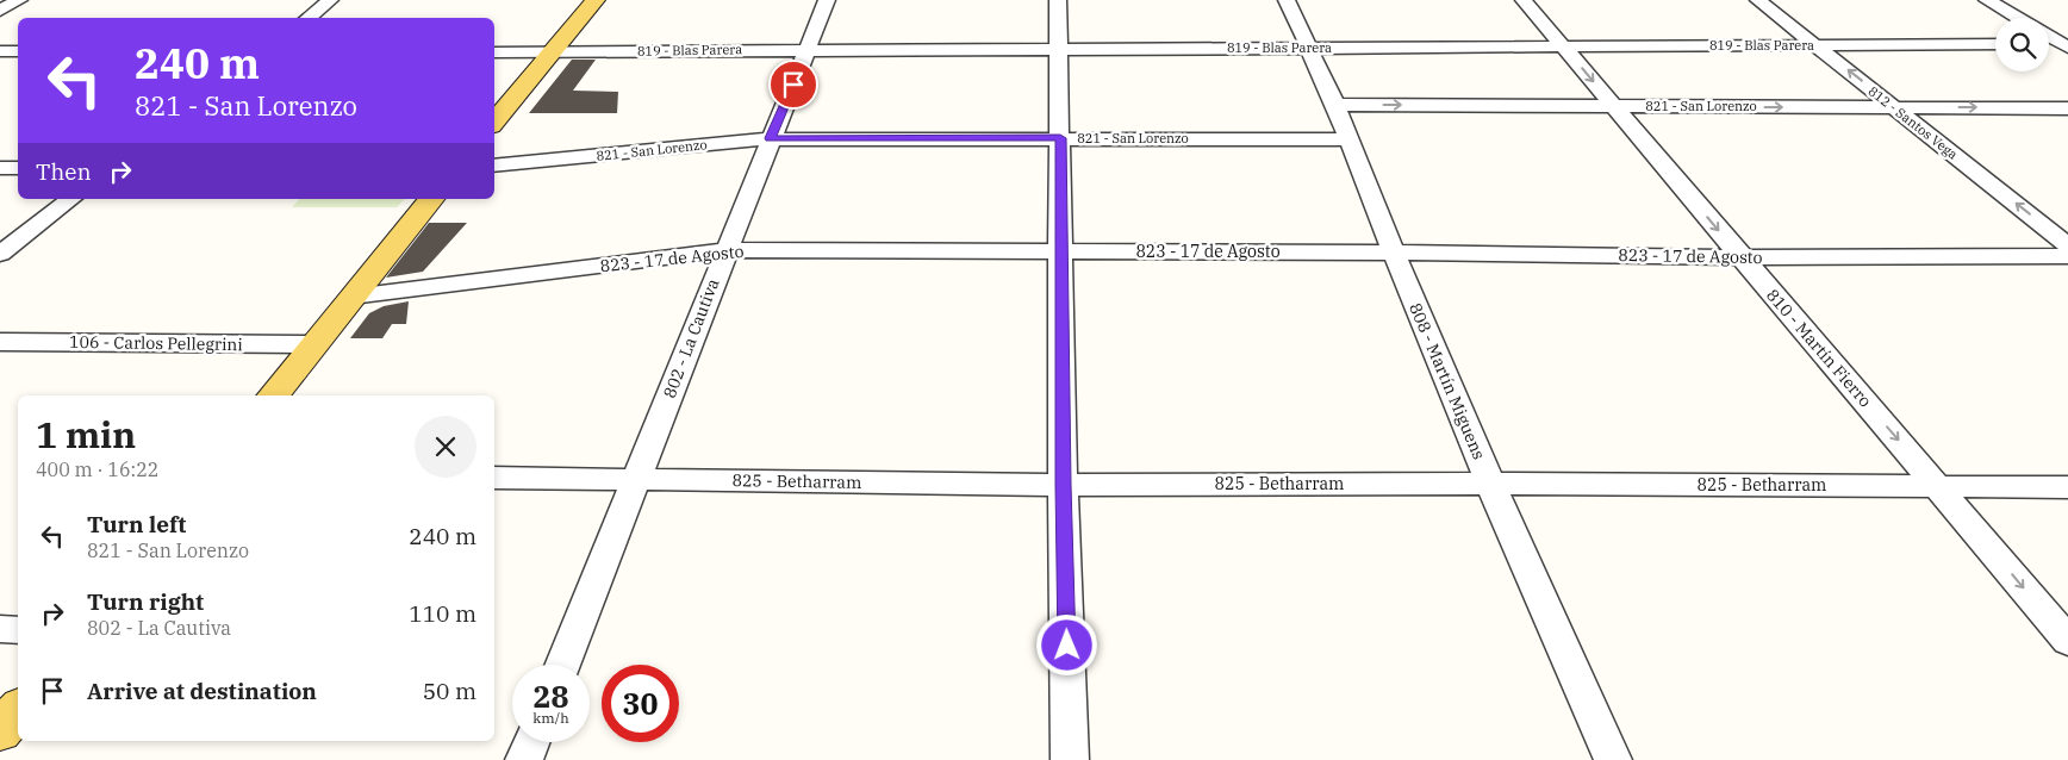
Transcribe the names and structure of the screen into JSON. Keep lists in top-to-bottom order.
{
  "streets": {
    "street": [
      "819 - Blas Parera",
      "821 - San Lorenzo",
      "812 - Santos Vega",
      "823 - 17 de Agosto",
      "802 - La Cautiva",
      "106 - Carlos Pellegrini",
      "810 - Martín Fierro",
      "808 - Martín Miguens",
      "825 - Betharram"
    ]
  },
  "crossings": [
    ["819 - Blas Parera", "812 - Santos Vega"],
    ["819 - Blas Parera", "802 - La Cautiva"],
    ["819 - Blas Parera", "810 - Martín Fierro"],
    ["819 - Blas Parera", "808 - Martín Miguens"],
    ["821 - San Lorenzo", "812 - Santos Vega"],
    ["821 - San Lorenzo", "802 - La Cautiva"],
    ["821 - San Lorenzo", "810 - Martín Fierro"],
    ["821 - San Lorenzo", "808 - Martín Miguens"],
    ["823 - 17 de Agosto", "802 - La Cautiva"],
    ["823 - 17 de Agosto", "810 - Martín Fierro"],
    ["823 - 17 de Agosto", "808 - Martín Miguens"],
    ["802 - La Cautiva", "825 - Betharram"],
    ["810 - Martín Fierro", "825 - Betharram"],
    ["808 - Martín Miguens", "825 - Betharram"]
  ],
  "one_way": ["821 - San Lorenzo", "812 - Santos Vega", "810 - Martín Fierro"],
  "page": {
    "turn": ["240 m", "821 - San Lorenzo"],
    "then": "Then",
    "heading": ["1 min", "400 m · 16:22"],
    "list": [
      {
        "name": "Turn left",
        "note": "821 - San Lorenzo",
        "value": "240 m"
      },
      {
        "name": "Turn right",
        "note": "802 - La Cautiva",
        "value": "110 m"
      },
      {
        "name": "Arrive at destination",
        "value": "50 m"
      }
    ],
    "speed": "28 km/h",
    "limit": "30"
  }
}
